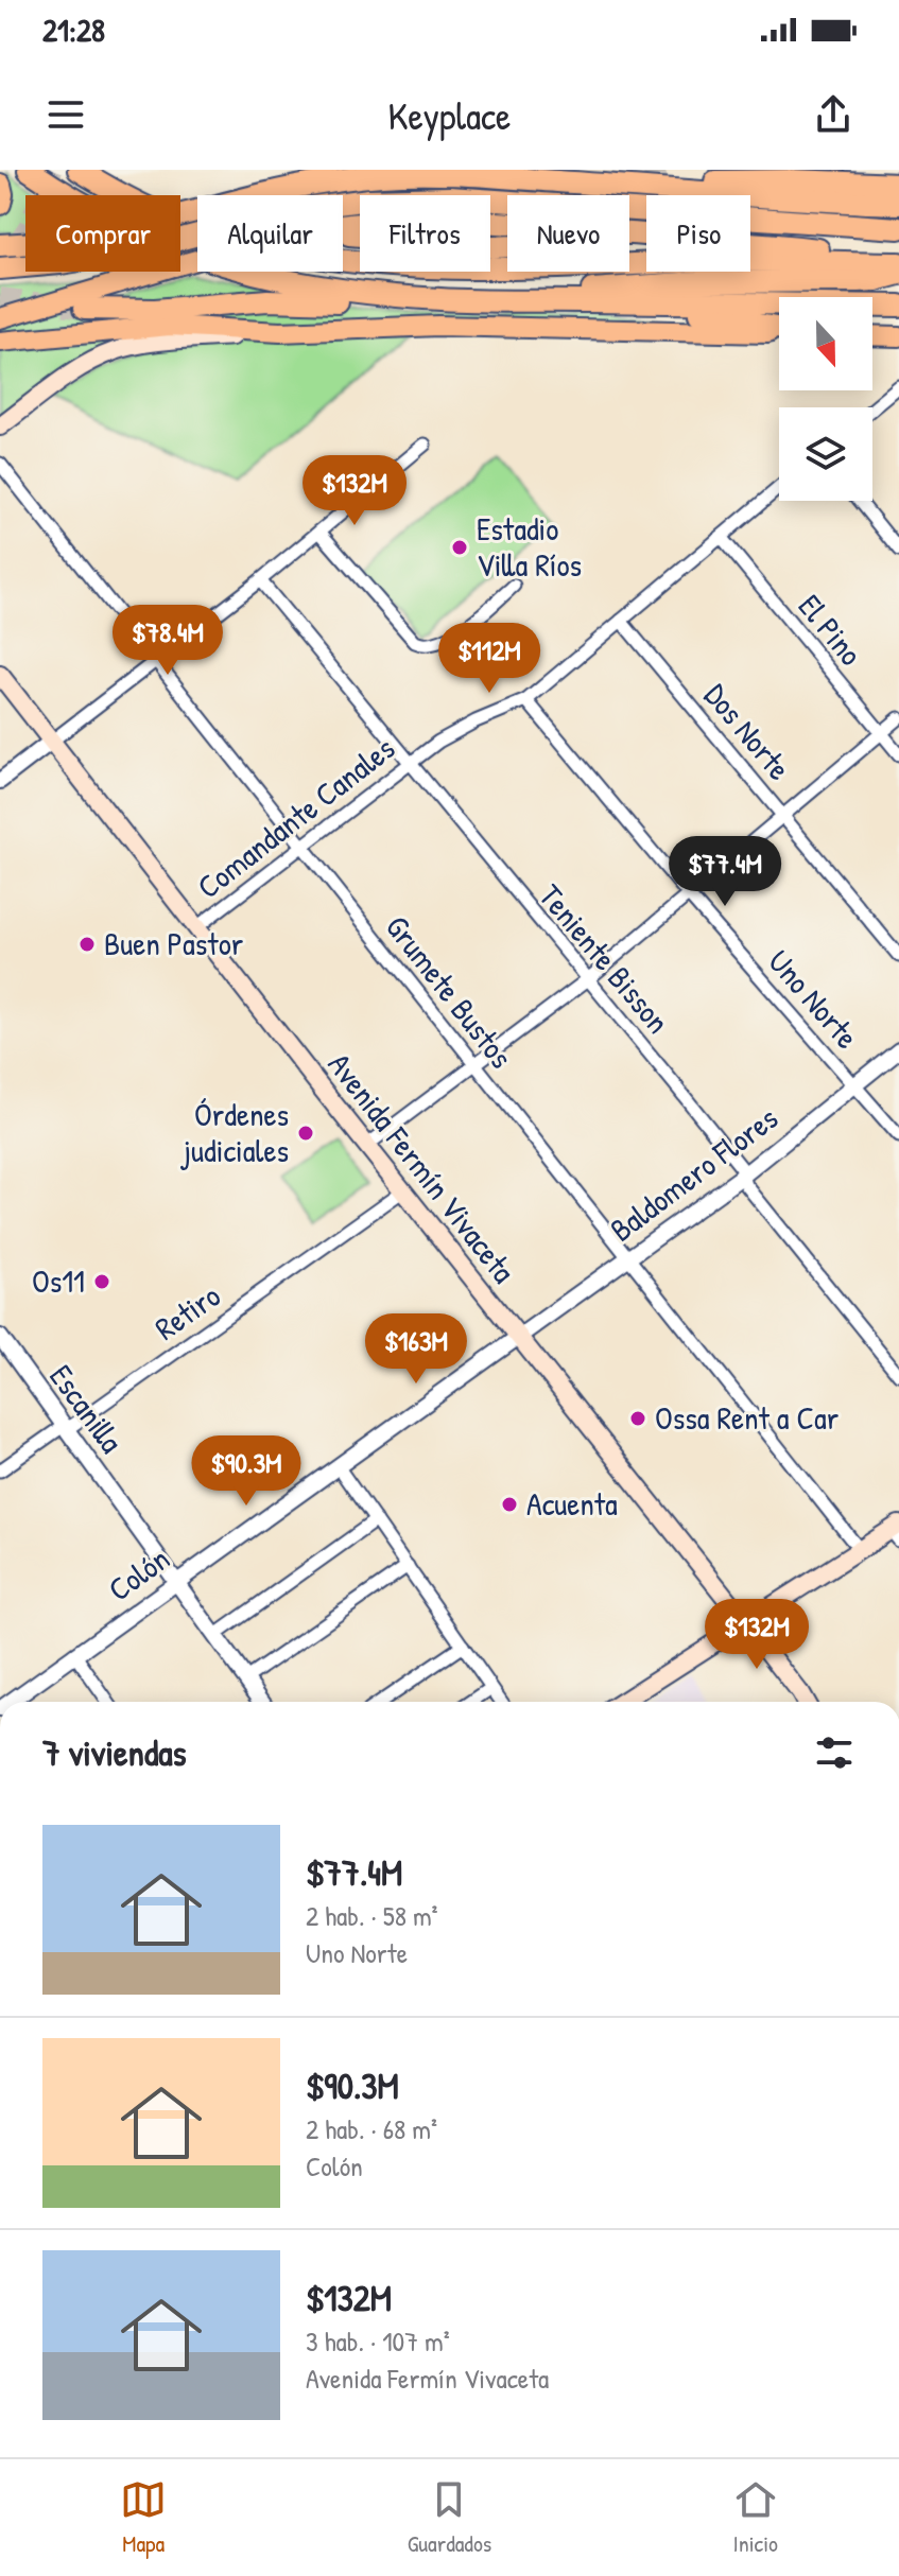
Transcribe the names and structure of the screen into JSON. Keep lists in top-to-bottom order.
{
  "streets": {
    "main road": ["Avenida Fermín Vivaceta"],
    "street": [
      "El Pino",
      "Dos Norte",
      "Comandante Canales",
      "Teniente Bisson",
      "Grumete Bustos",
      "Uno Norte",
      "Baldomero Flores",
      "Retiro",
      "Escanilla",
      "Colón"
    ]
  },
  "crossings": [
    ["El Pino", "Comandante Canales"],
    ["Dos Norte", "Comandante Canales"],
    ["Comandante Canales", "Teniente Bisson"],
    ["Comandante Canales", "Grumete Bustos"],
    ["Comandante Canales", "Uno Norte"],
    ["Comandante Canales", "Avenida Fermín Vivaceta"],
    ["Teniente Bisson", "Baldomero Flores"],
    ["Grumete Bustos", "Baldomero Flores"],
    ["Uno Norte", "Baldomero Flores"],
    ["Avenida Fermín Vivaceta", "Baldomero Flores"],
    ["Avenida Fermín Vivaceta", "Retiro"],
    ["Avenida Fermín Vivaceta", "Colón"],
    ["Baldomero Flores", "Colón"],
    ["Retiro", "Escanilla"],
    ["Escanilla", "Colón"]
  ],
  "places": [
    "Estadio Villa Ríos",
    "Buen Pastor",
    "Órdenes judiciales",
    "Os11",
    "Ossa Rent a Car",
    "Acuenta"
  ],
  "north": "bottom",
  "page": {
    "status": "21:28",
    "header": "Keyplace",
    "chip": [
      "Comprar",
      "Alquilar",
      "Filtros",
      "Nuevo",
      "Piso"
    ],
    "price": [
      "$132M",
      "$78.4M",
      "$112M",
      "$77.4M",
      "$163M",
      "$90.3M",
      "$132M"
    ],
    "heading": "7 viviendas",
    "list": [
      {
        "name": "$77.4M",
        "note": "2 hab. · 58 m² · Uno Norte"
      },
      {
        "name": "$90.3M",
        "note": "2 hab. · 68 m² · Colón"
      },
      {
        "name": "$132M",
        "note": "3 hab. · 107 m² · Avenida Fermín Vivaceta"
      }
    ],
    "tabs": ["Mapa", "Guardados", "Inicio"]
  }
}
